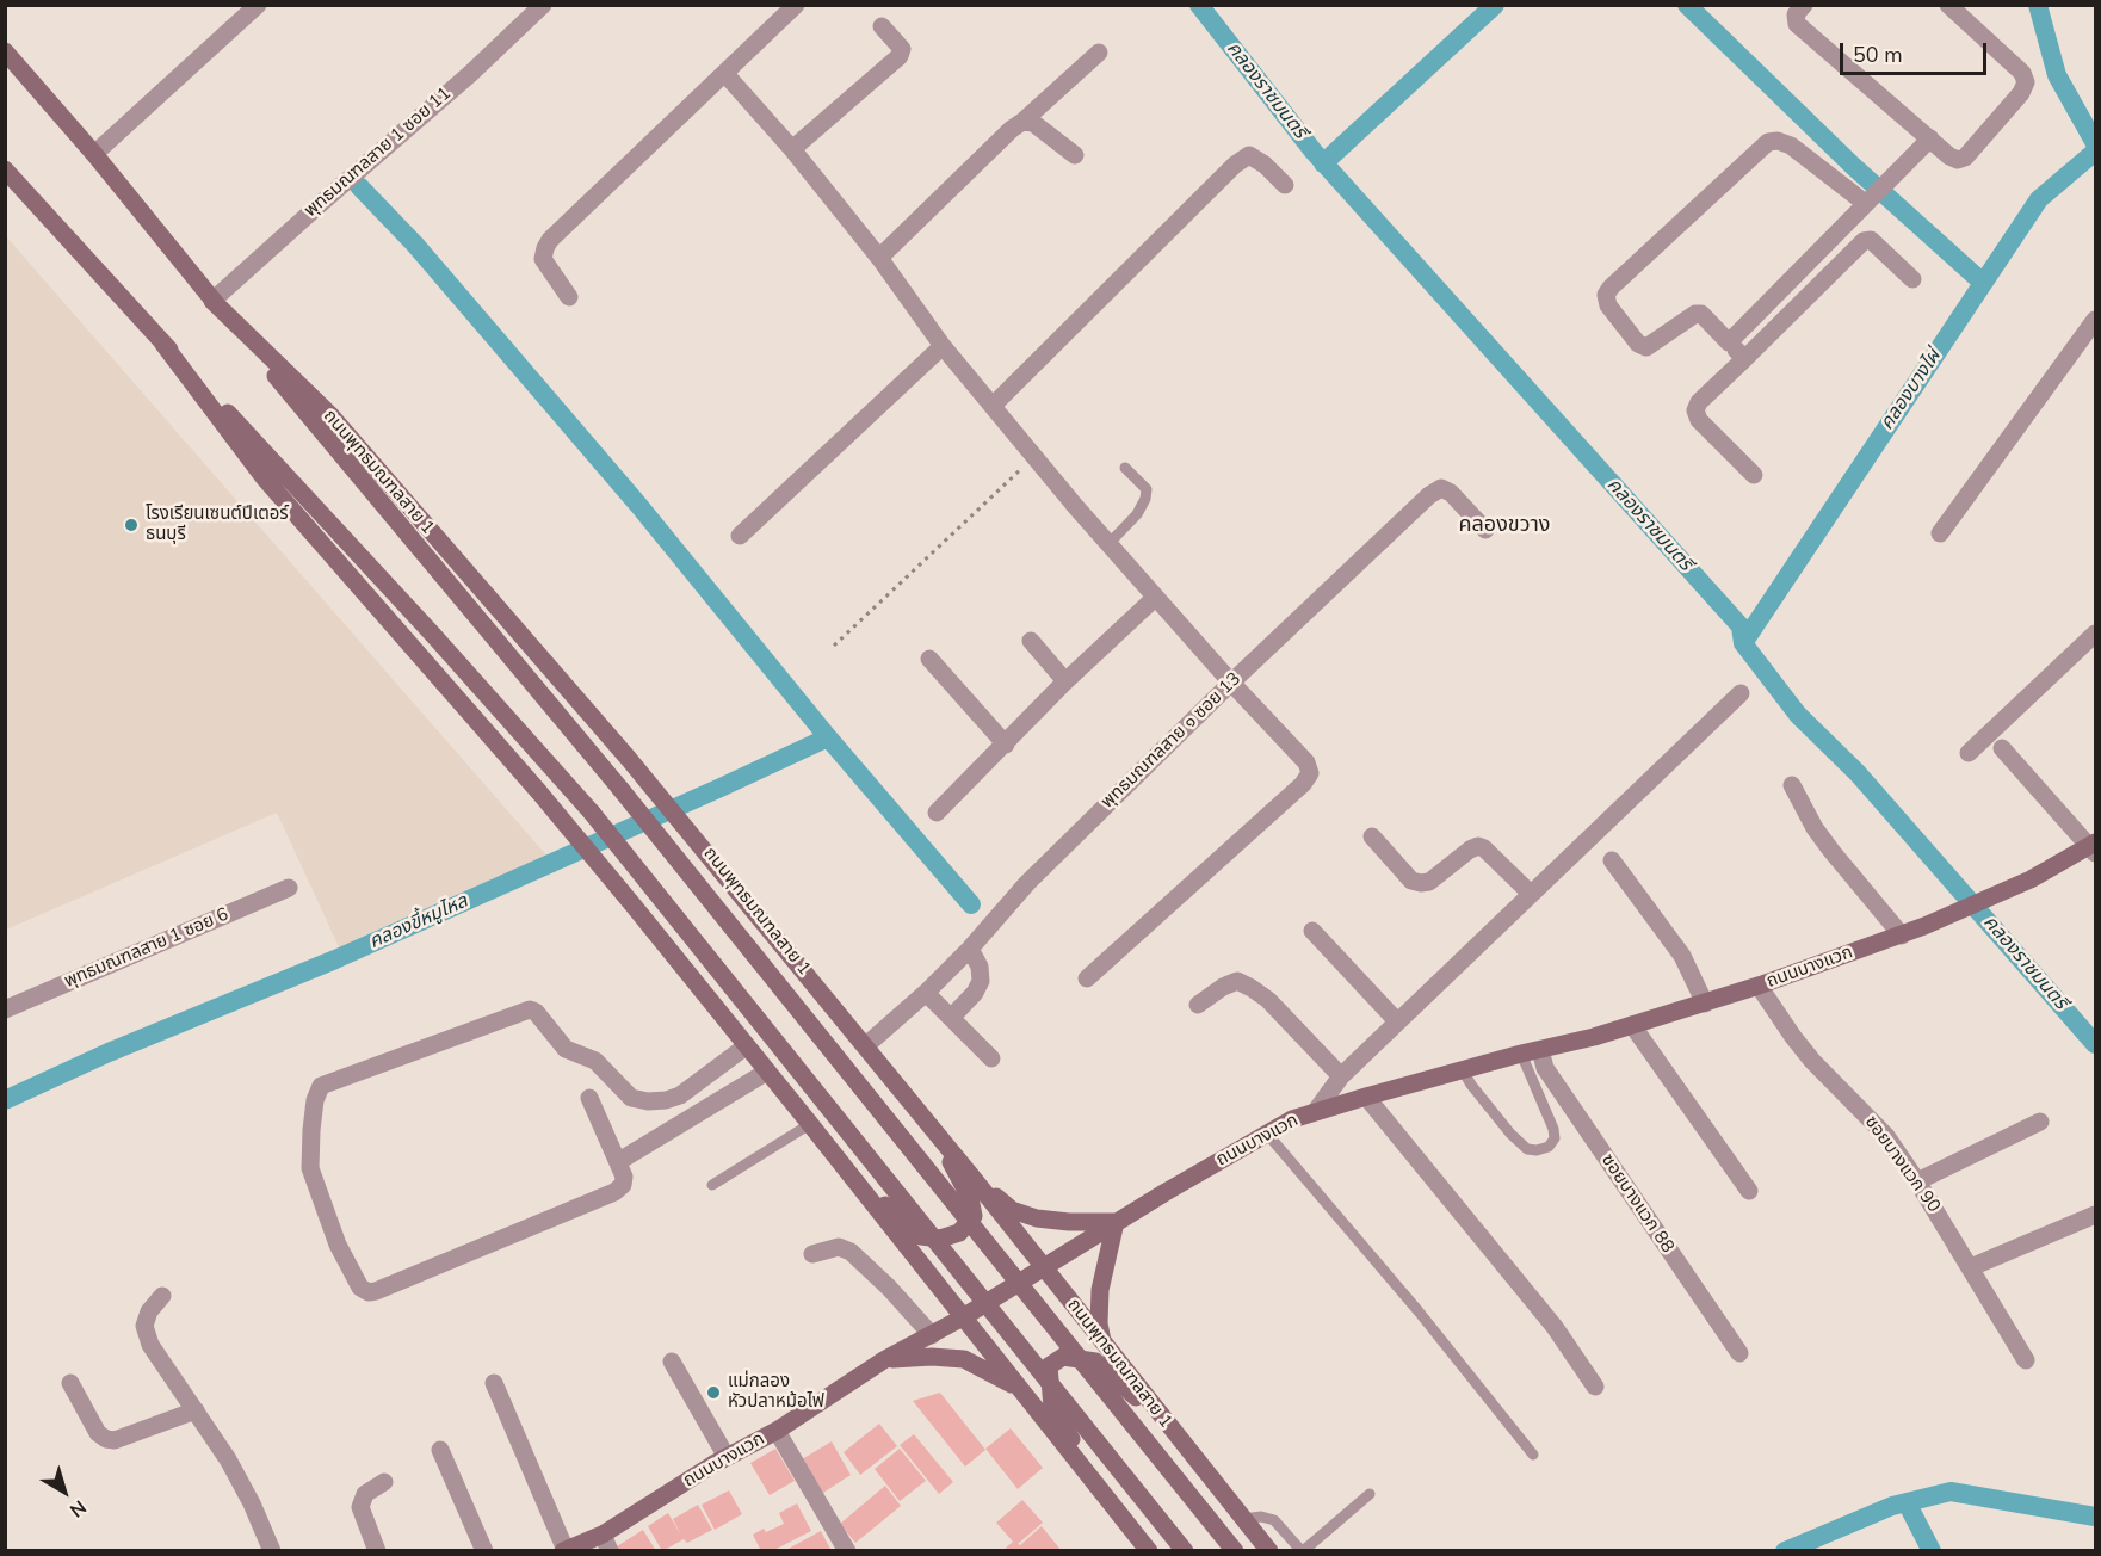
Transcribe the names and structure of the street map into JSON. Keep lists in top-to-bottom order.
{
  "streets": {
    "main road": ["ถนนพุทธมณฑลสาย 1", "ถนนบางแวก"],
    "street": [
      "พุทธมณฑลสาย 1 ซอย 11",
      "พุทธมณฑลสาย ๑ ซอย 13",
      "พุทธมณฑลสาย 1 ซอย 6",
      "ซอยบางแวก 90",
      "ซอยบางแวก 88"
    ]
  },
  "crossings": [
    ["พุทธมณฑลสาย 1 ซอย 11", "ถนนพุทธมณฑลสาย 1"],
    ["ถนนพุทธมณฑลสาย 1", "พุทธมณฑลสาย ๑ ซอย 13"],
    ["ถนนพุทธมณฑลสาย 1", "ถนนบางแวก"],
    ["ถนนบางแวก", "ซอยบางแวก 90"],
    ["ถนนบางแวก", "ซอยบางแวก 88"]
  ],
  "districts": ["คลองขวาง"],
  "water": ["คลองราชมนตรี", "คลองบางไผ่", "คลองขี้หมูไหล"],
  "places": ["โรงเรียนเซนต์ปีเตอร์ ธนบุรี", "แม่กลอง หัวปลาหม้อไฟ"],
  "scale_bar": "50 m",
  "north": "bottom right"
}
